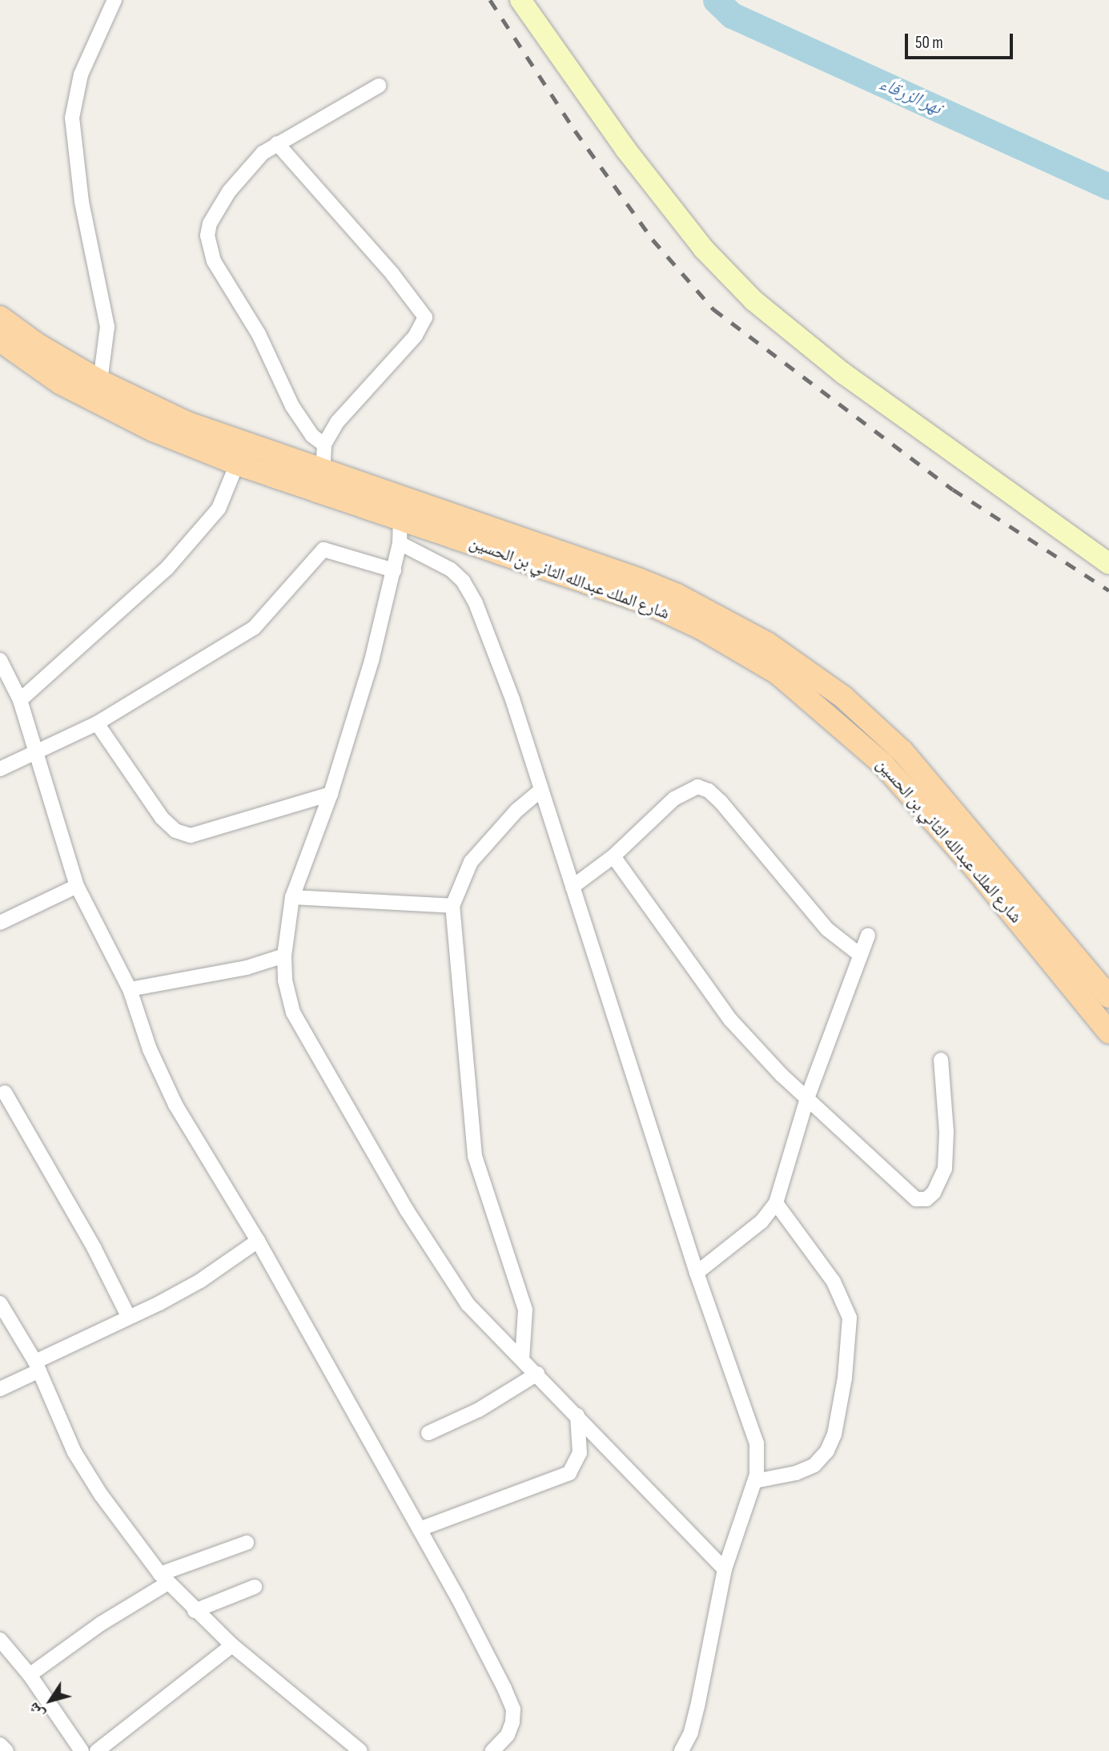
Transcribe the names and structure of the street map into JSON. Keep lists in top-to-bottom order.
{
  "streets": {
    "main road": ["شارع الملك عبدالله الثاني بن الحسين"]
  },
  "water": ["نهر الزرقاء"],
  "scale_bar": "50 m",
  "north": "bottom left"
}
